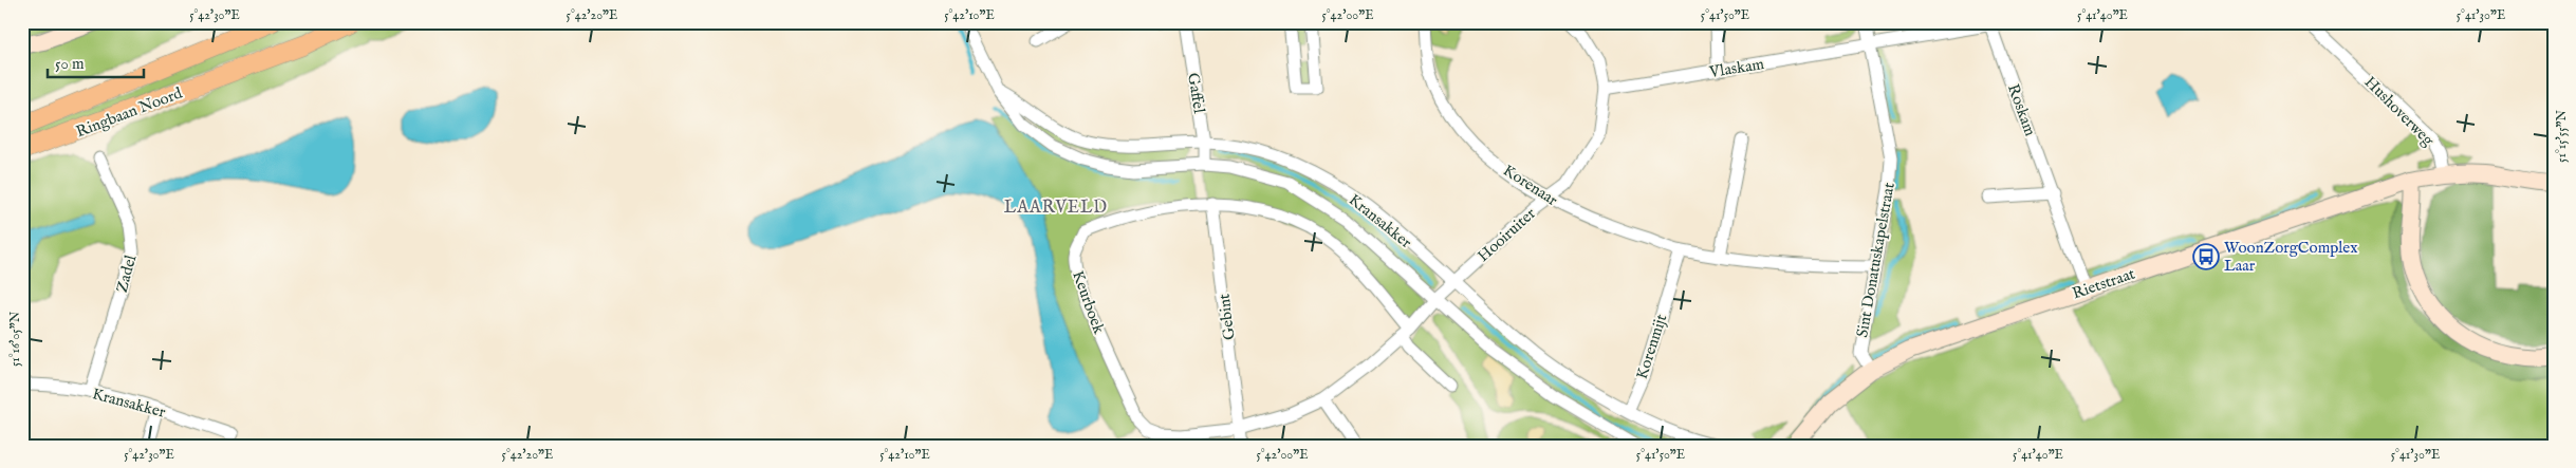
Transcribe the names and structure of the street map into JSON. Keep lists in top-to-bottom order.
{
  "streets": {
    "main road": ["Ringbaan Noord"],
    "street": [
      "Vlaskam",
      "Gaffel",
      "Roskam",
      "Hushoverweg",
      "Korenaar",
      "Kransakker",
      "Hooiruiter",
      "Sint Donatuskapelstraat",
      "Zadel",
      "Rietstraat",
      "Keurboek",
      "Gebint",
      "Korenmijt"
    ]
  },
  "crossings": [
    ["Vlaskam", "Roskam"],
    ["Vlaskam", "Hooiruiter"],
    ["Vlaskam", "Sint Donatuskapelstraat"],
    ["Gaffel", "Kransakker"],
    ["Roskam", "Rietstraat"],
    ["Hushoverweg", "Rietstraat"],
    ["Korenaar", "Hooiruiter"],
    ["Korenaar", "Sint Donatuskapelstraat"],
    ["Korenaar", "Korenmijt"],
    ["Kransakker", "Hooiruiter"],
    ["Kransakker", "Zadel"],
    ["Kransakker", "Keurboek"],
    ["Kransakker", "Korenmijt"],
    ["Hooiruiter", "Keurboek"],
    ["Sint Donatuskapelstraat", "Rietstraat"],
    ["Keurboek", "Gebint"]
  ],
  "districts": ["LAARVELD"],
  "places": {
    "bus stop": ["WoonZorgComplex Laar"]
  },
  "scale_bar": "50 m",
  "coordinates": [
    "5°42'30\"E",
    "5°42'20\"E",
    "5°42'10\"E",
    "5°42'00\"E",
    "5°41'50\"E",
    "5°41'40\"E",
    "5°41'30\"E",
    "51°15'55\"N",
    "51°16'05\"N"
  ]
}
